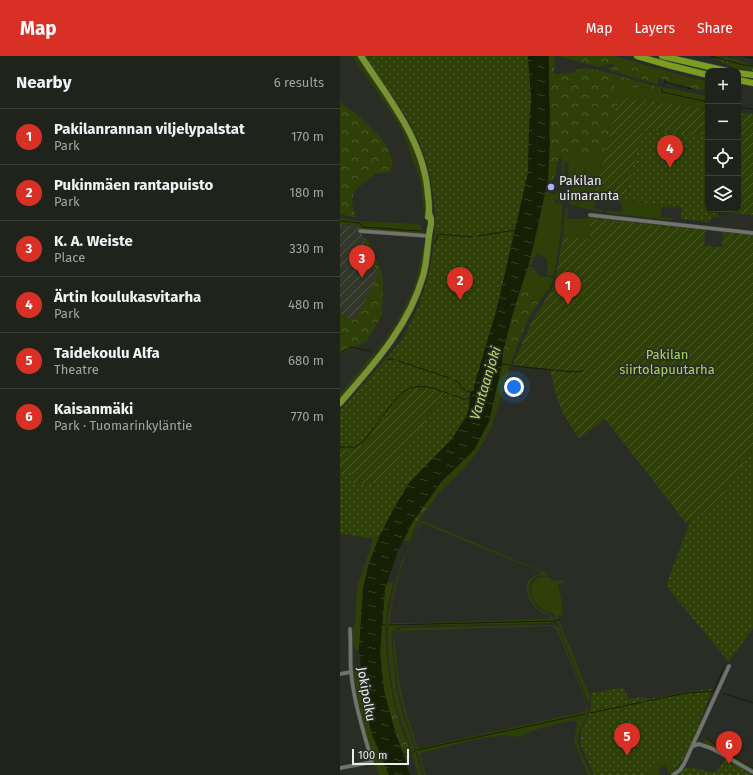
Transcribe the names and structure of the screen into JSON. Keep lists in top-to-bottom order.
{
  "streets": {
    "street": ["Jokipolku"]
  },
  "water": ["Vantaanjoki"],
  "parks": ["Pakilan siirtolapuutarha"],
  "places": ["Pakilan uimaranta"],
  "scale_bar": "100 m",
  "page": {
    "header": "Map",
    "nav": ["Map", "Layers", "Share"],
    "heading": ["Nearby", "6 results"],
    "map_buttons": ["+", "−"],
    "list": [
      {
        "mark": "1",
        "name": "Pakilanrannan viljelypalstat",
        "note": "Park",
        "value": "170 m"
      },
      {
        "mark": "2",
        "name": "Pukinmäen rantapuisto",
        "note": "Park",
        "value": "180 m"
      },
      {
        "mark": "3",
        "name": "K. A. Weiste",
        "note": "Place",
        "value": "330 m"
      },
      {
        "mark": "4",
        "name": "Ärtin koulukasvitarha",
        "note": "Park",
        "value": "480 m"
      },
      {
        "mark": "5",
        "name": "Taidekoulu Alfa",
        "note": "Theatre",
        "value": "680 m"
      },
      {
        "mark": "6",
        "name": "Kaisanmäki",
        "note": "Park · Tuomarinkyläntie",
        "value": "770 m"
      }
    ],
    "pins": [
      "4",
      "3",
      "2",
      "1",
      "5",
      "6"
    ],
    "scale": "100 m"
  }
}
